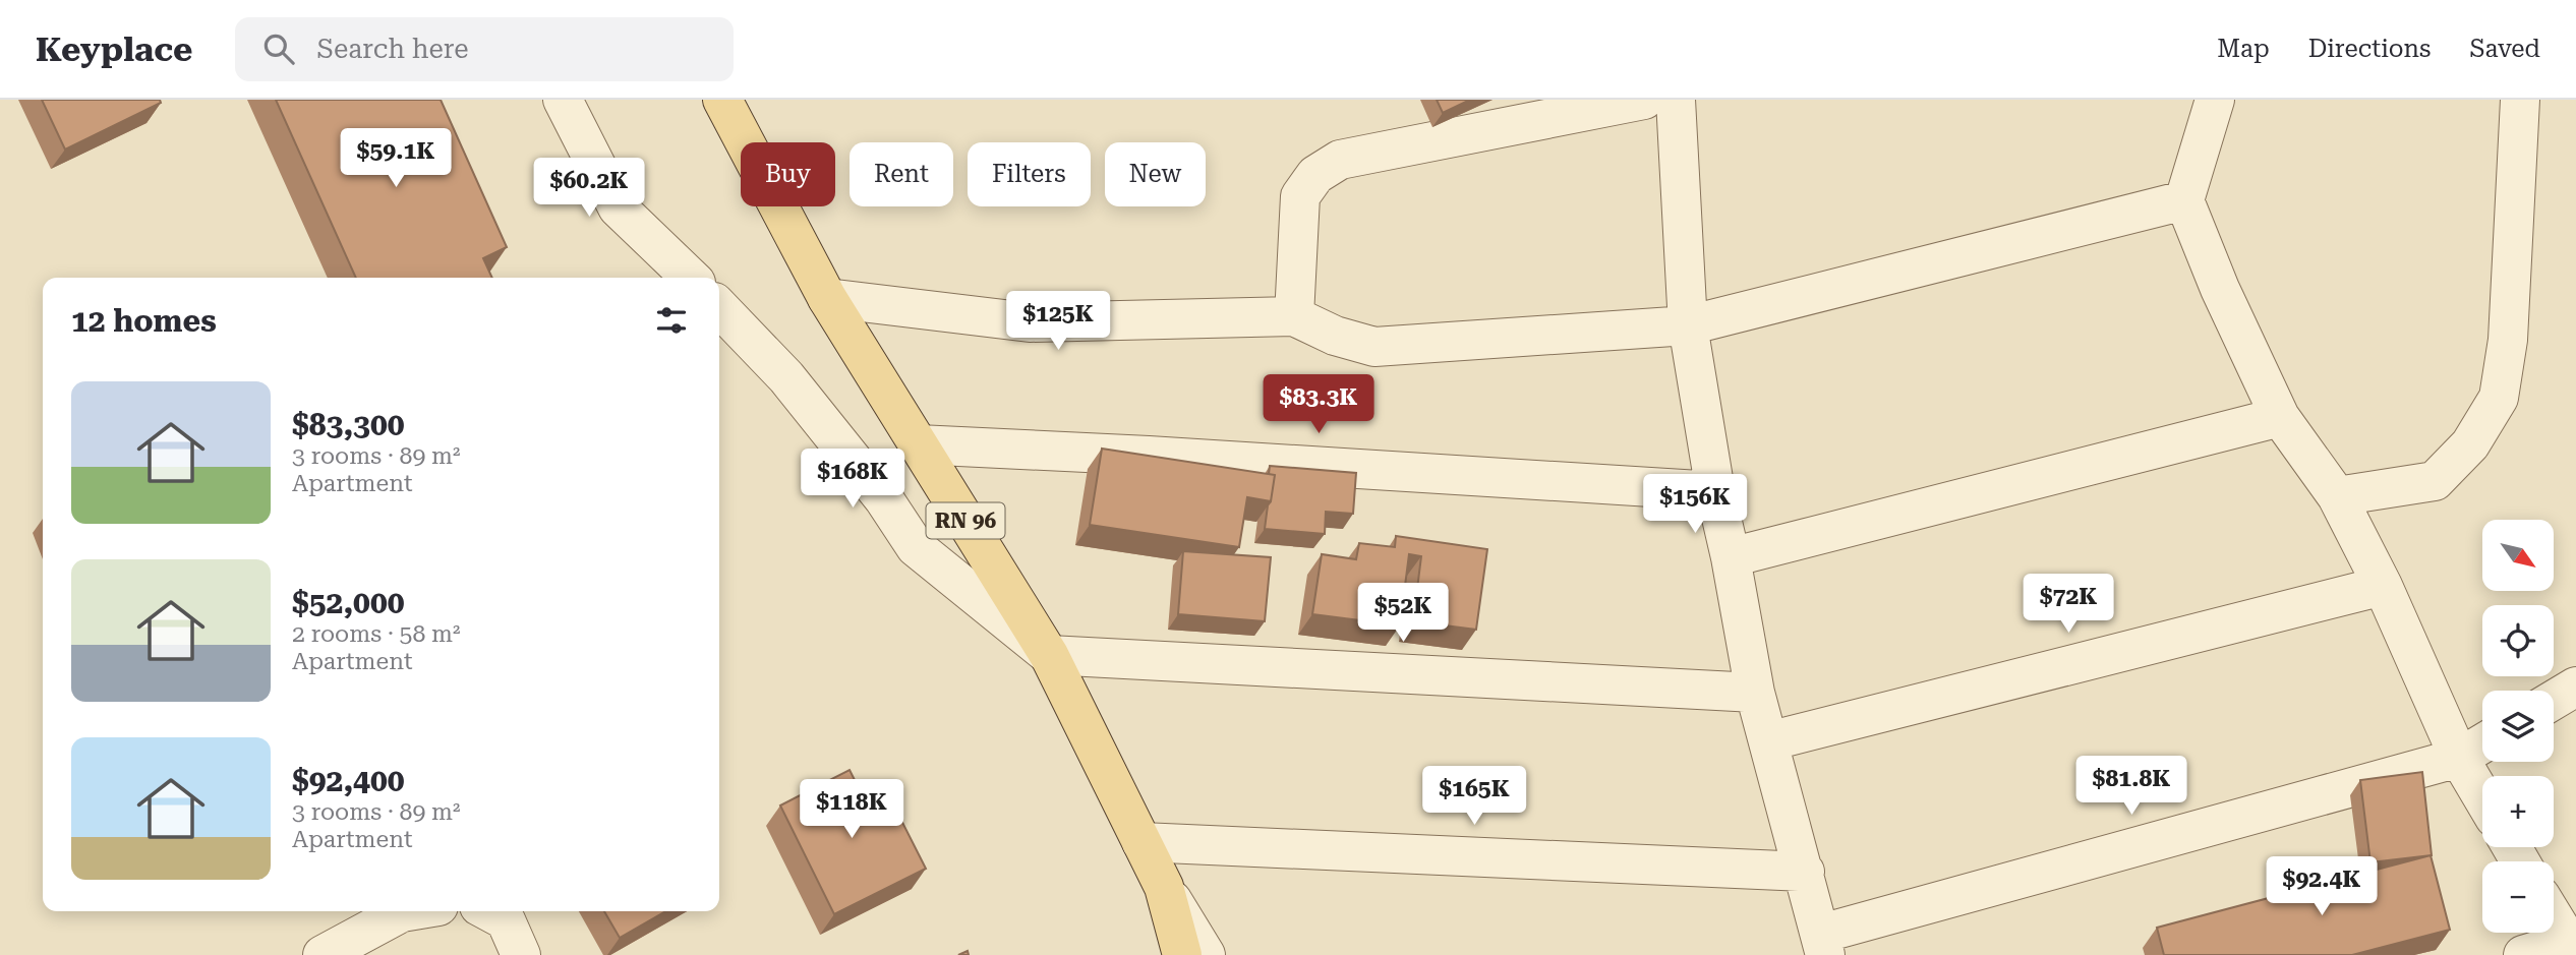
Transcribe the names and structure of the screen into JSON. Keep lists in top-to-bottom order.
{
  "streets": {
    "main road": ["RN 96"]
  },
  "north": "bottom right",
  "page": {
    "header": "Keyplace",
    "search": "Search here",
    "nav": ["Map", "Directions", "Saved"],
    "price": [
      "$59.1K",
      "$60.2K",
      "$125K",
      "$83.3K",
      "$168K",
      "$156K",
      "$72K",
      "$52K",
      "$81.8K",
      "$165K",
      "$118K",
      "$92.4K"
    ],
    "chip": [
      "Buy",
      "Rent",
      "Filters",
      "New"
    ],
    "heading": "12 homes",
    "list": [
      {
        "name": "$83,300",
        "note": "3 rooms · 89 m² · Apartment"
      },
      {
        "name": "$52,000",
        "note": "2 rooms · 58 m² · Apartment"
      },
      {
        "name": "$92,400",
        "note": "3 rooms · 89 m² · Apartment"
      }
    ],
    "map_buttons": ["+", "−"]
  }
}
